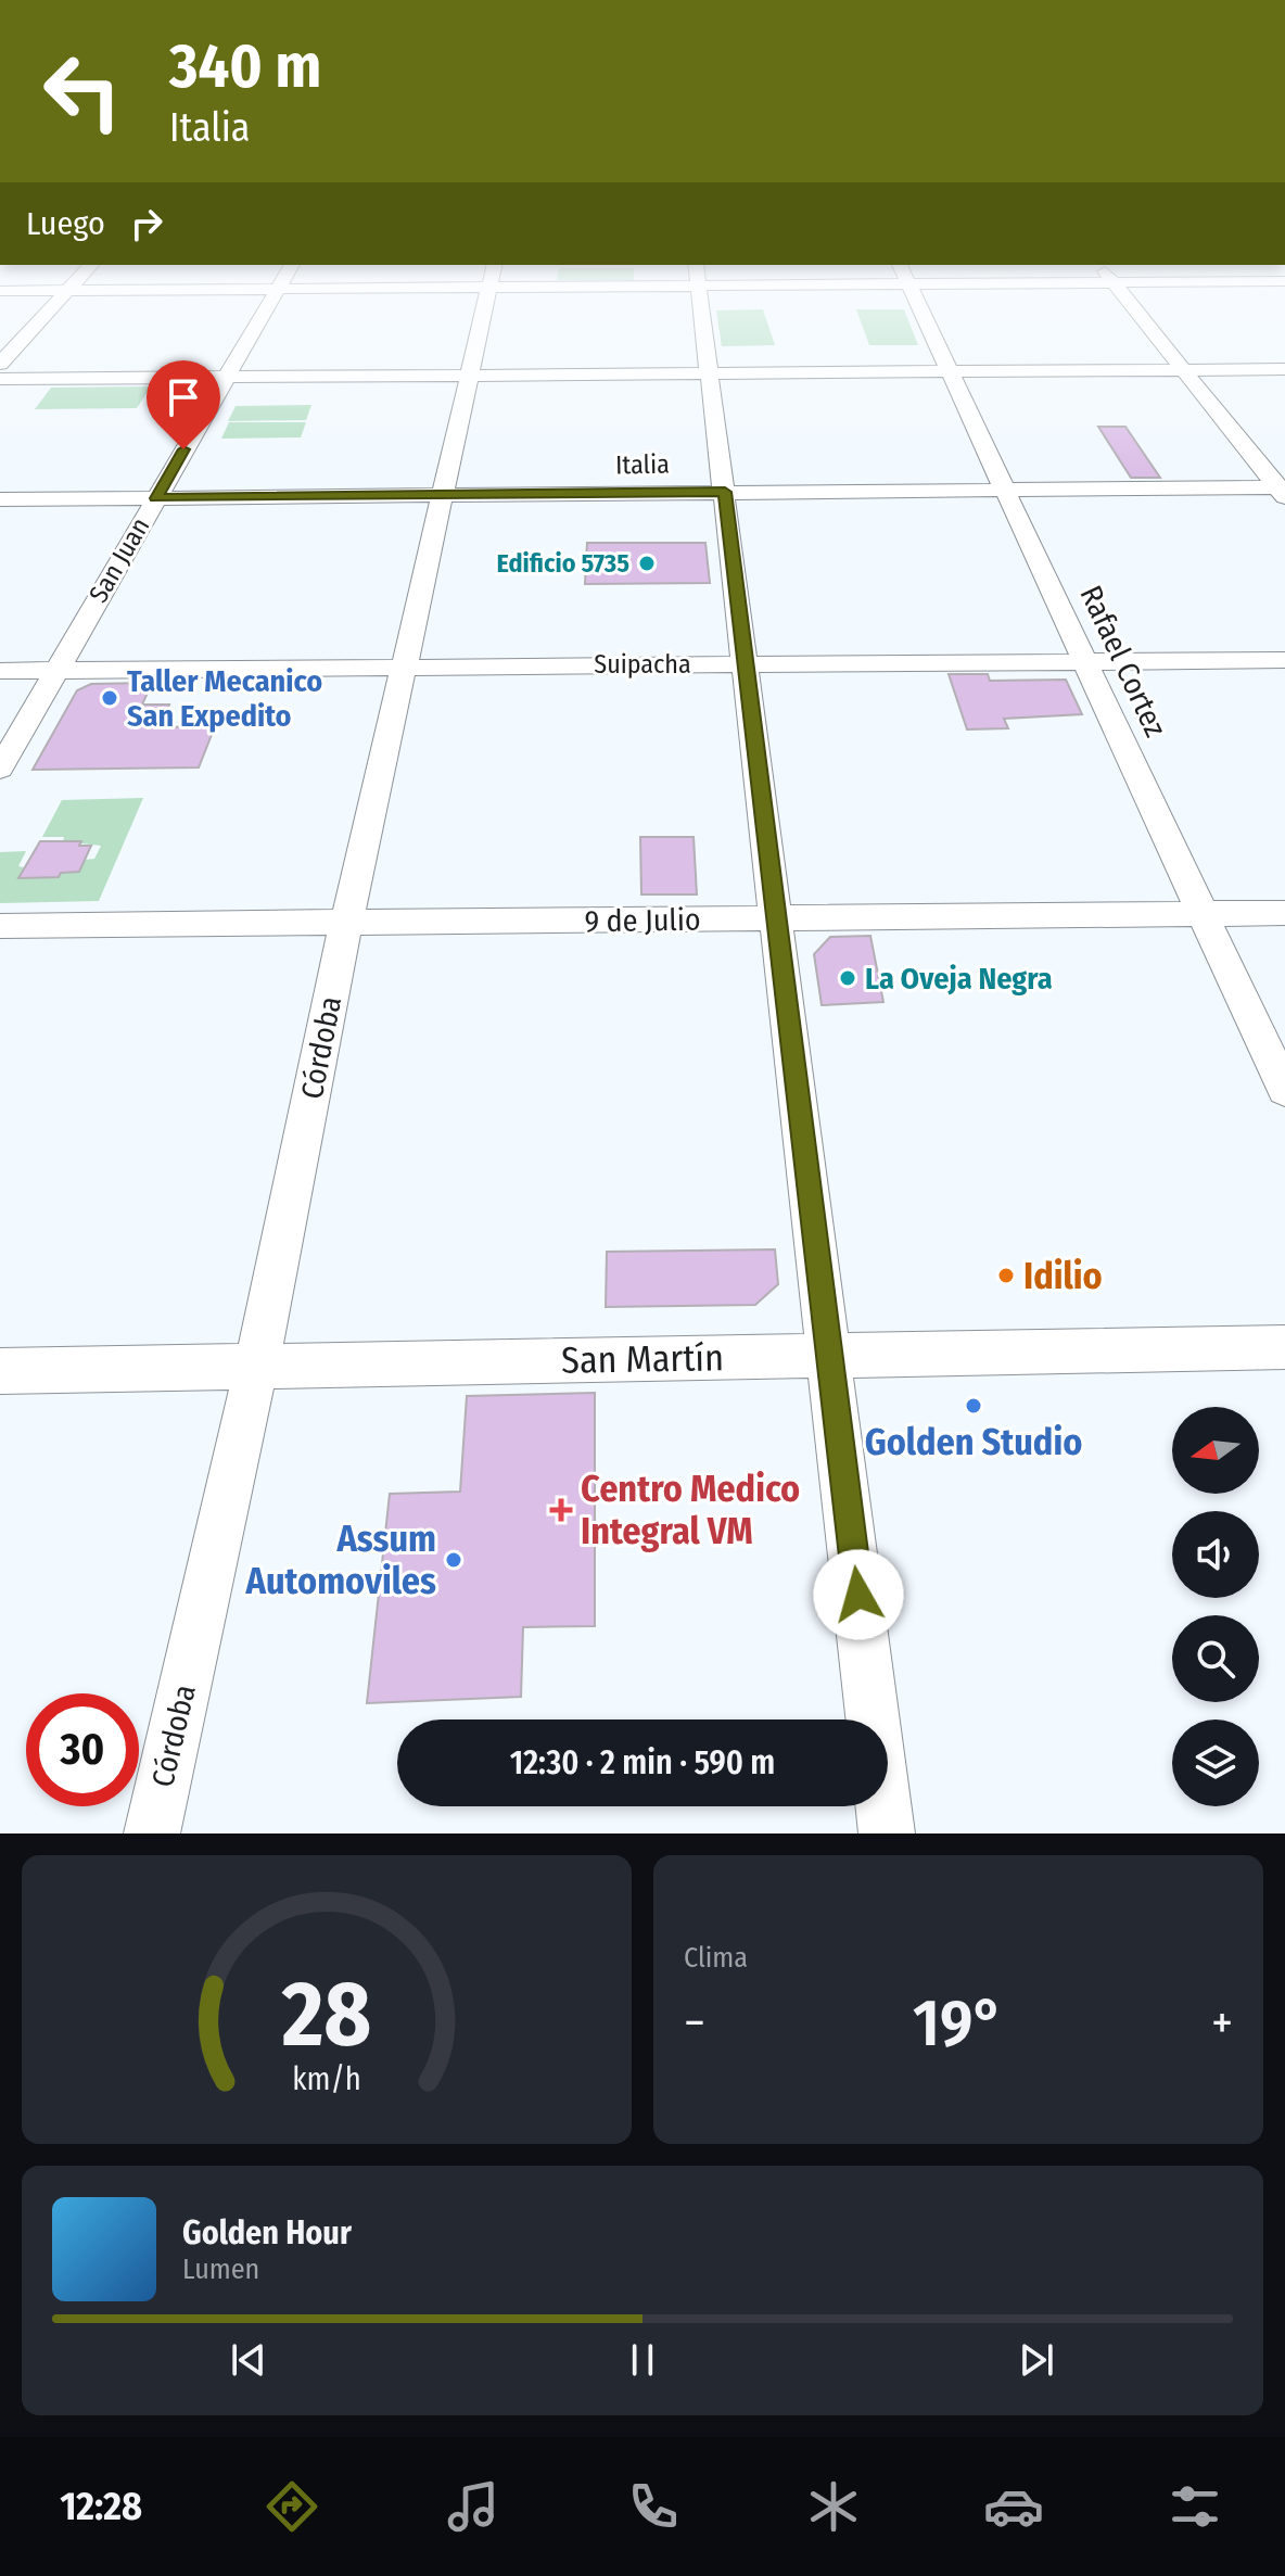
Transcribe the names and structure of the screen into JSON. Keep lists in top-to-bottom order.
{
  "streets": {
    "street": [
      "Italia",
      "San Juan",
      "Rafael Cortez",
      "Suipacha",
      "9 de Julio",
      "Córdoba",
      "San Martín"
    ]
  },
  "crossings": [
    ["Italia", "San Juan"],
    ["Italia", "Rafael Cortez"],
    ["Italia", "Córdoba"],
    ["San Juan", "Suipacha"],
    ["Rafael Cortez", "Suipacha"],
    ["Rafael Cortez", "9 de Julio"],
    ["Suipacha", "Córdoba"],
    ["9 de Julio", "Córdoba"],
    ["Córdoba", "San Martín"]
  ],
  "places": {
    "other": [
      "Edificio 5735",
      "Taller Mecanico San Expedito",
      "La Oveja Negra",
      "Idilio",
      "Golden Studio",
      "Assum Automoviles"
    ],
    "health": ["Centro Medico Integral VM"]
  },
  "north": "left",
  "page": {
    "turn": ["340 m", "Italia"],
    "then": "Luego",
    "limit": "30",
    "trip": "12:30 · 2 min · 590 m",
    "tile": "Clima",
    "heat": ["−", "19°", "+"],
    "song": ["Golden Hour", "Lumen"],
    "tabs": "12:28",
    "gauge": ["28", "km/h"]
  }
}
